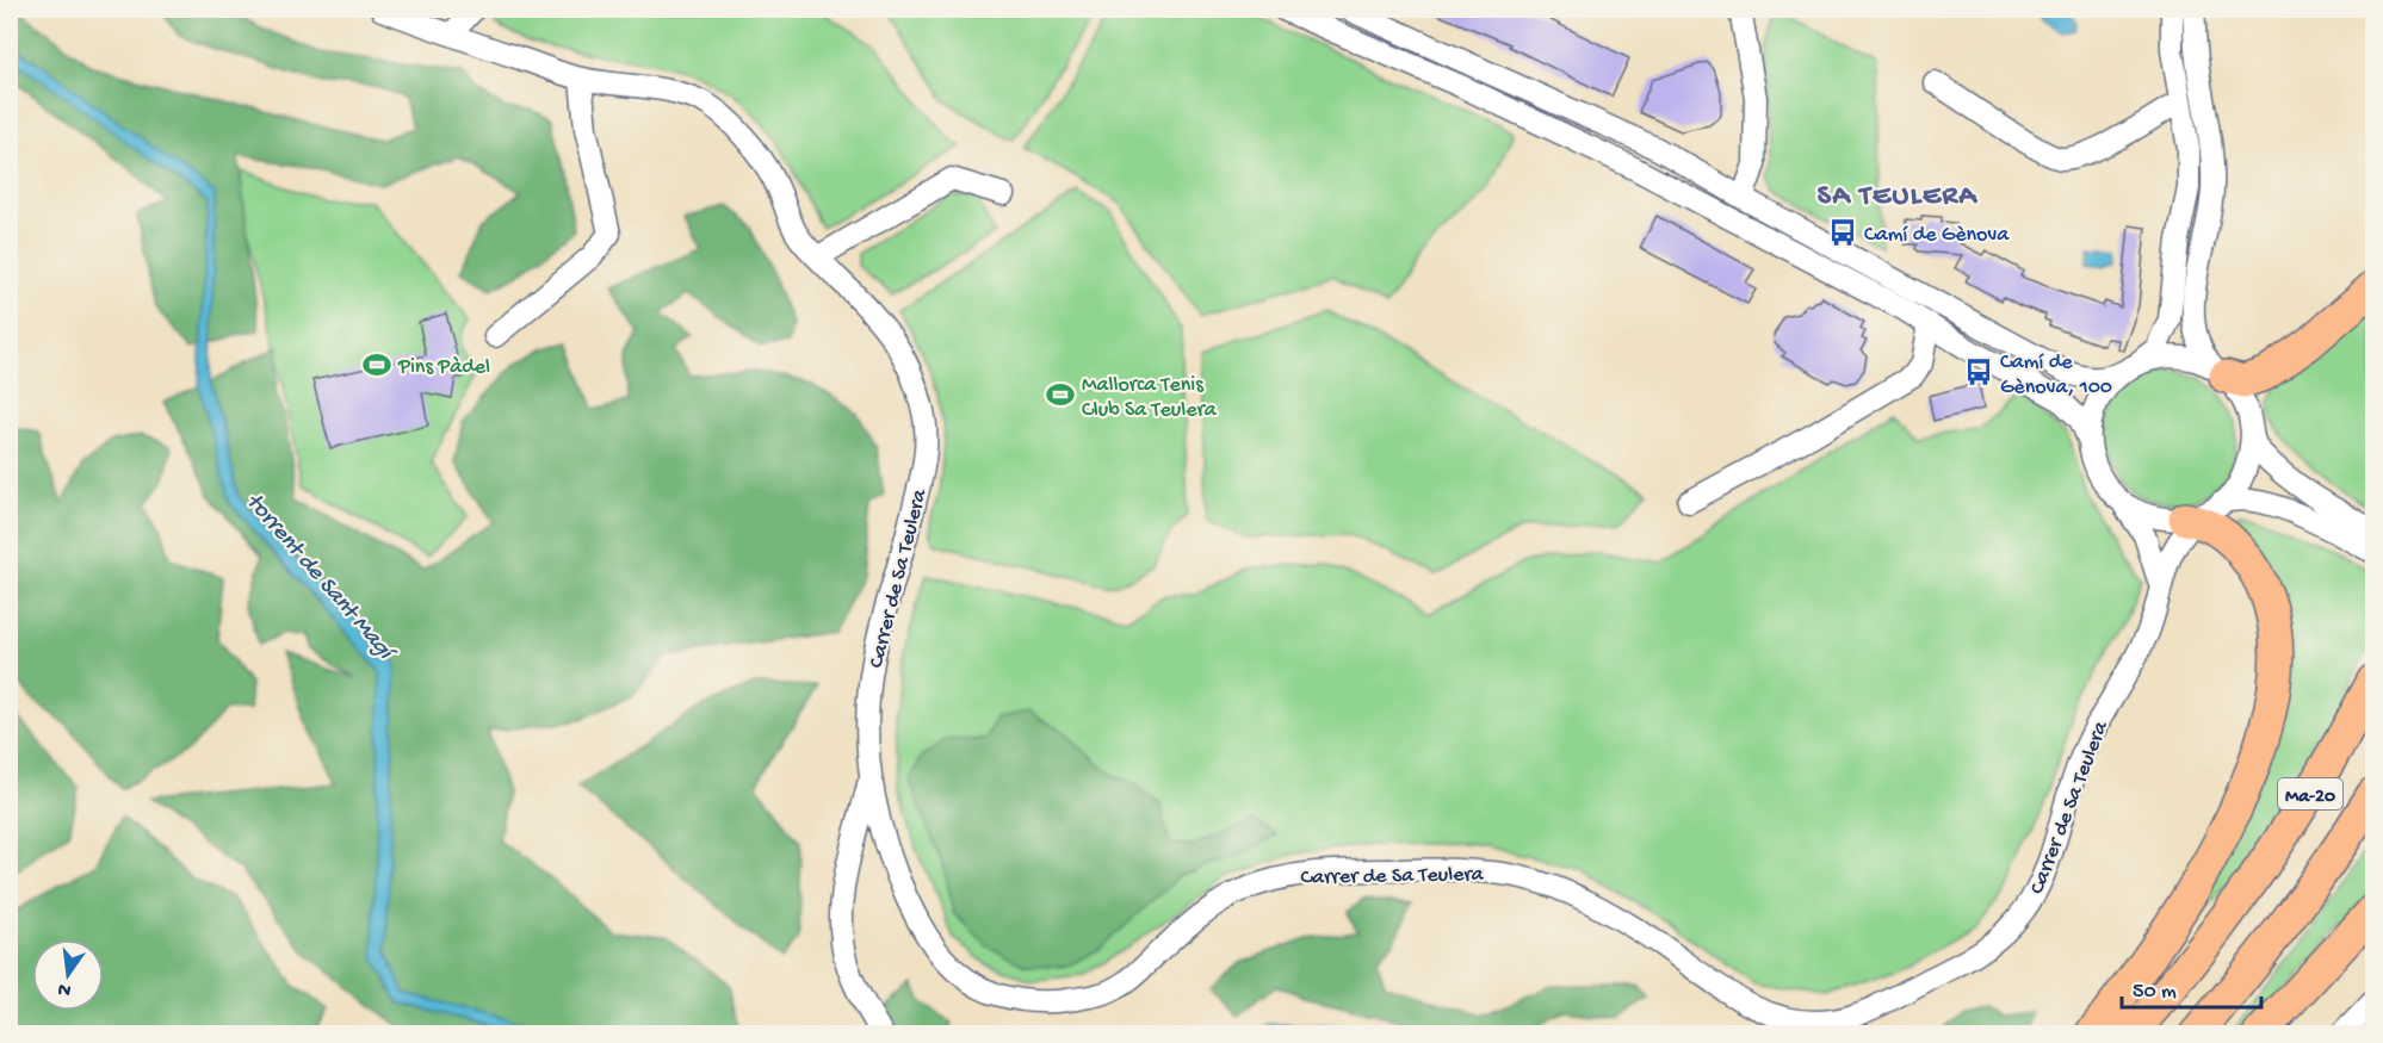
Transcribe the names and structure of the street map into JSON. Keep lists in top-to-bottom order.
{
  "streets": {
    "highway": ["Ma-20"],
    "street": ["Carrer de Sa Teulera"]
  },
  "districts": ["SA TEULERA"],
  "water": ["torrent de Sant Magí"],
  "places": {
    "bus stop": ["Camí de Gènova", "Camí de Gènova, 100"],
    "sports": ["Pins Pàdel", "Mallorca Tenis Club Sa Teulera"]
  },
  "scale_bar": "50 m",
  "north": "bottom"
}
